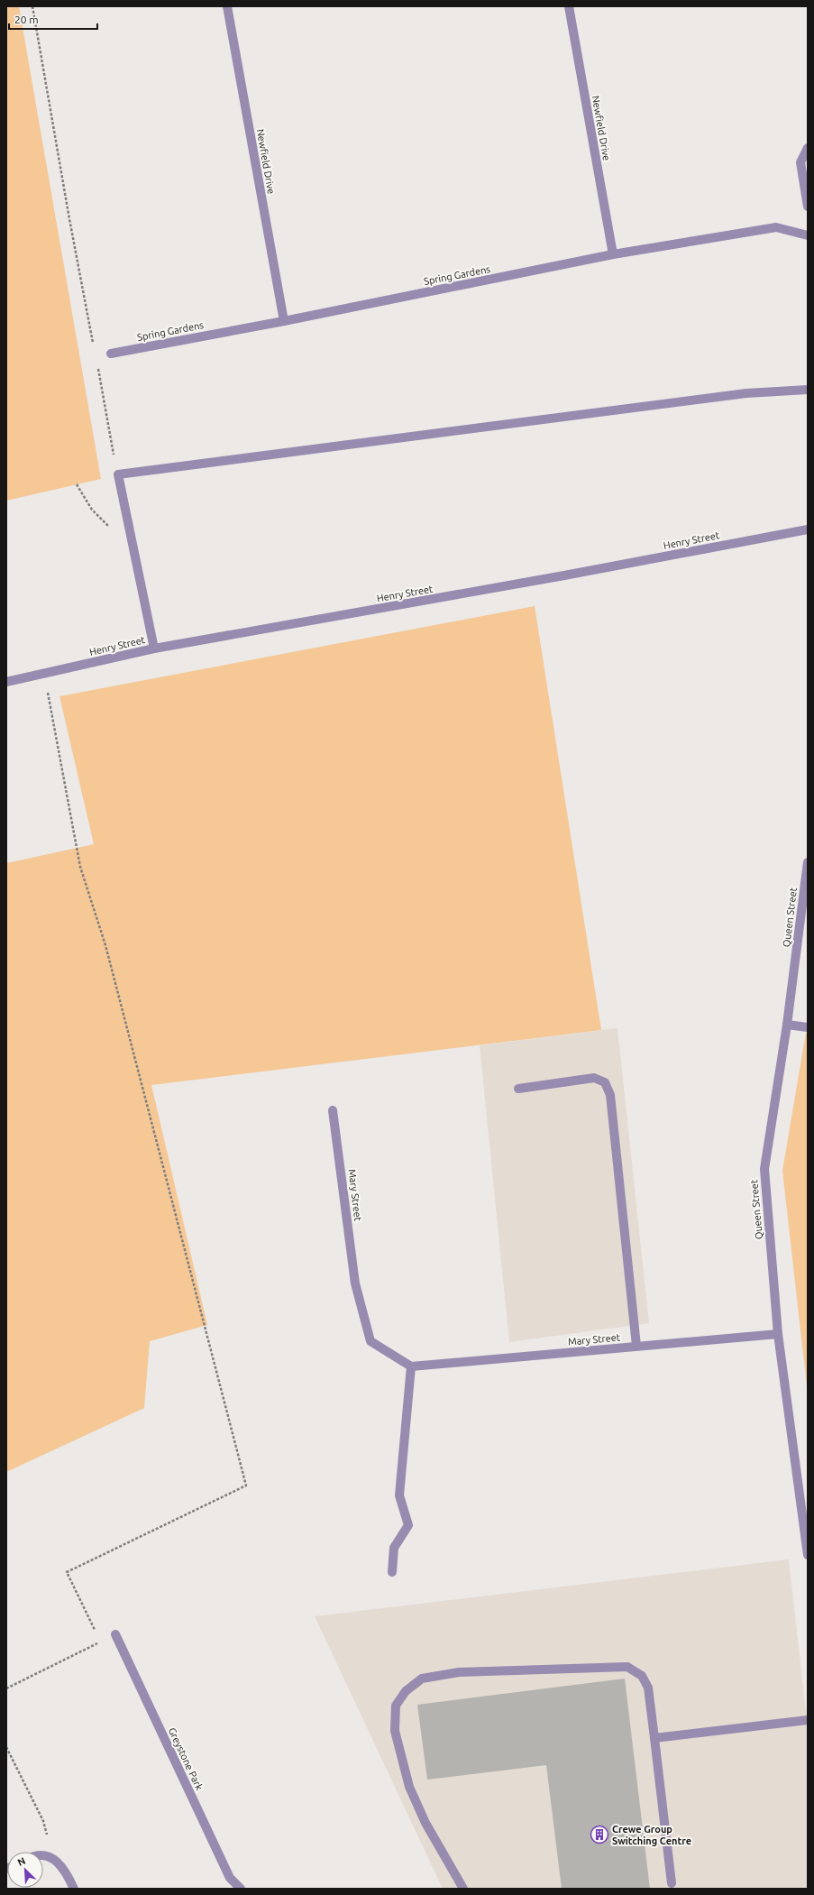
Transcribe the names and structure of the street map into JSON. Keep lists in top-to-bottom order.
{
  "streets": {
    "street": [
      "Newfield Drive",
      "Spring Gardens",
      "Henry Street",
      "Queen Street",
      "Mary Street",
      "Greystone Park"
    ]
  },
  "crossings": [
    ["Newfield Drive", "Spring Gardens"],
    ["Queen Street", "Mary Street"]
  ],
  "places": {
    "building": ["Crewe Group Switching Centre"]
  },
  "scale_bar": "20 m",
  "north": "top left"
}
